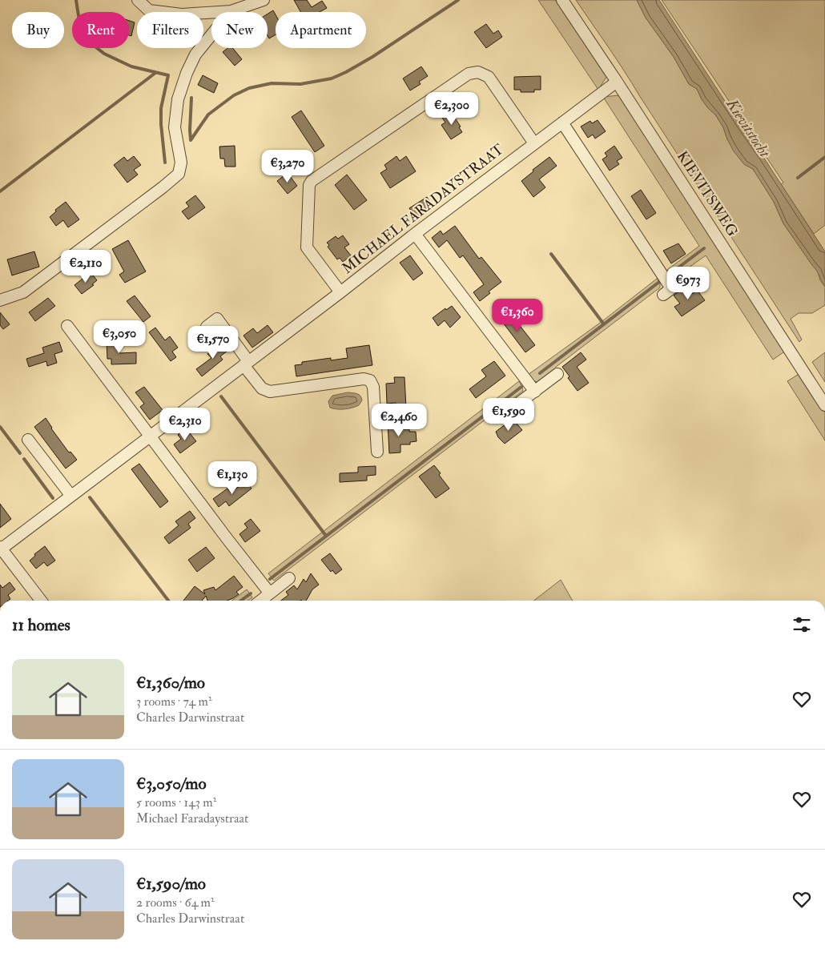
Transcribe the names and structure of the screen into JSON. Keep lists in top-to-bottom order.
{
  "streets": {
    "street": ["KIEVITSWEG", "MICHAEL FARADAYSTRAAT"]
  },
  "crossings": [
    ["KIEVITSWEG", "MICHAEL FARADAYSTRAAT"]
  ],
  "water": ["Kievitstocht"],
  "page": {
    "chip": [
      "Buy",
      "Rent",
      "Filters",
      "New",
      "Apartment"
    ],
    "price": [
      "€2,300",
      "€3,270",
      "€2,110",
      "€973",
      "€1,360",
      "€3,050",
      "€1,570",
      "€1,590",
      "€2,460",
      "€2,310",
      "€1,130"
    ],
    "heading": "11 homes",
    "list": [
      {
        "name": "€1,360/mo",
        "note": "3 rooms · 74 m² · Charles Darwinstraat"
      },
      {
        "name": "€3,050/mo",
        "note": "5 rooms · 143 m² · Michael Faradaystraat"
      },
      {
        "name": "€1,590/mo",
        "note": "2 rooms · 64 m² · Charles Darwinstraat"
      }
    ]
  }
}
